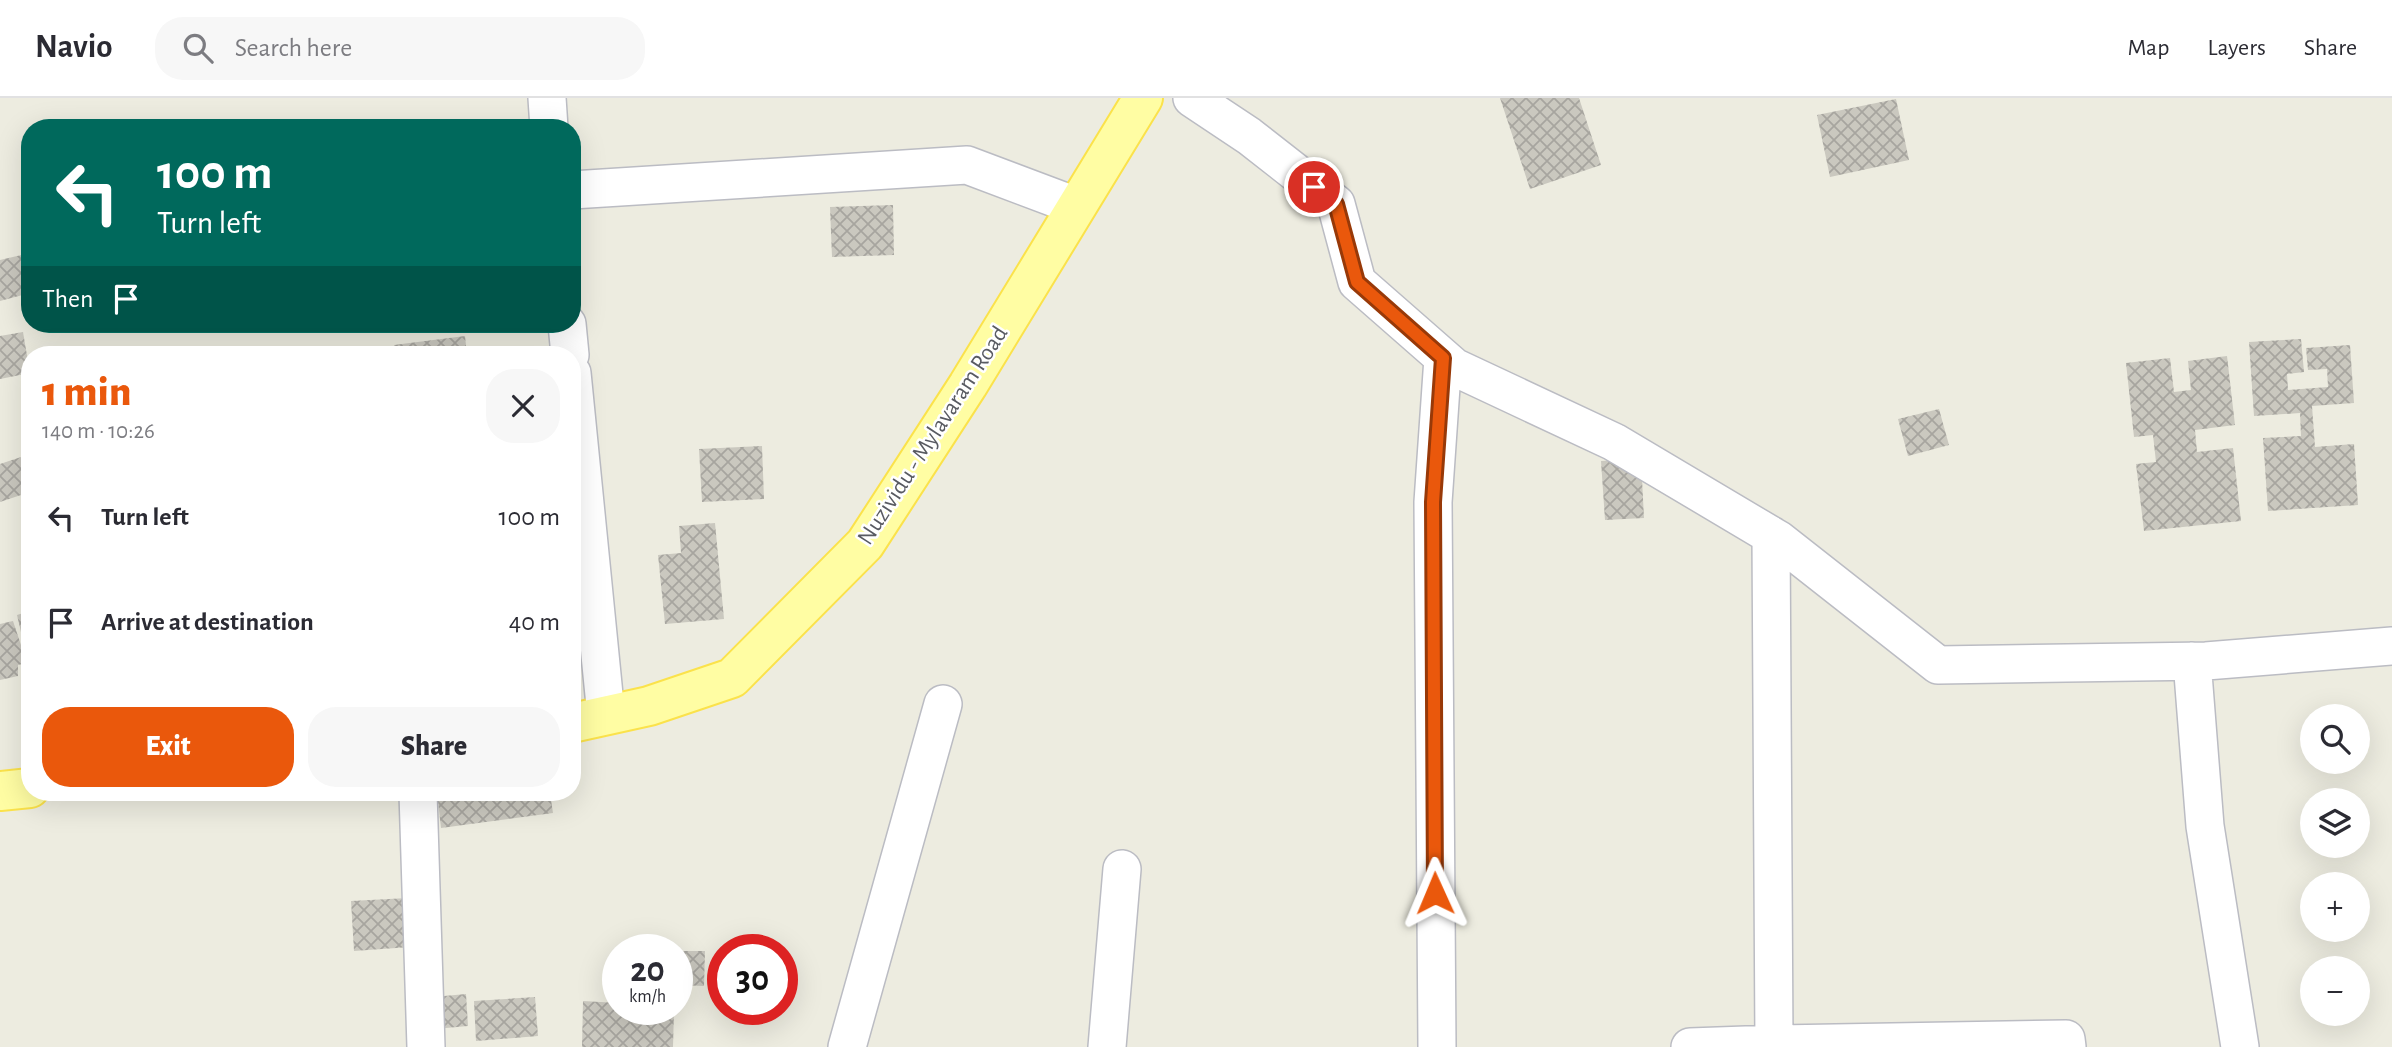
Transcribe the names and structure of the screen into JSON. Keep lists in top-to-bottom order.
{
  "streets": {
    "main road": ["Nuzividu - Mylavaram Road"]
  },
  "page": {
    "header": "Navio",
    "search": "Search here",
    "nav": ["Map", "Layers", "Share"],
    "turn": ["100 m", "Turn left"],
    "then": "Then",
    "heading": ["1 min", "140 m · 10:26"],
    "list": [
      {
        "name": "Turn left",
        "value": "100 m"
      },
      {
        "name": "Arrive at destination",
        "value": "40 m"
      }
    ],
    "buttons": ["Exit", "Share"],
    "map_buttons": ["+", "−"],
    "speed": "20 km/h",
    "limit": "30"
  }
}
